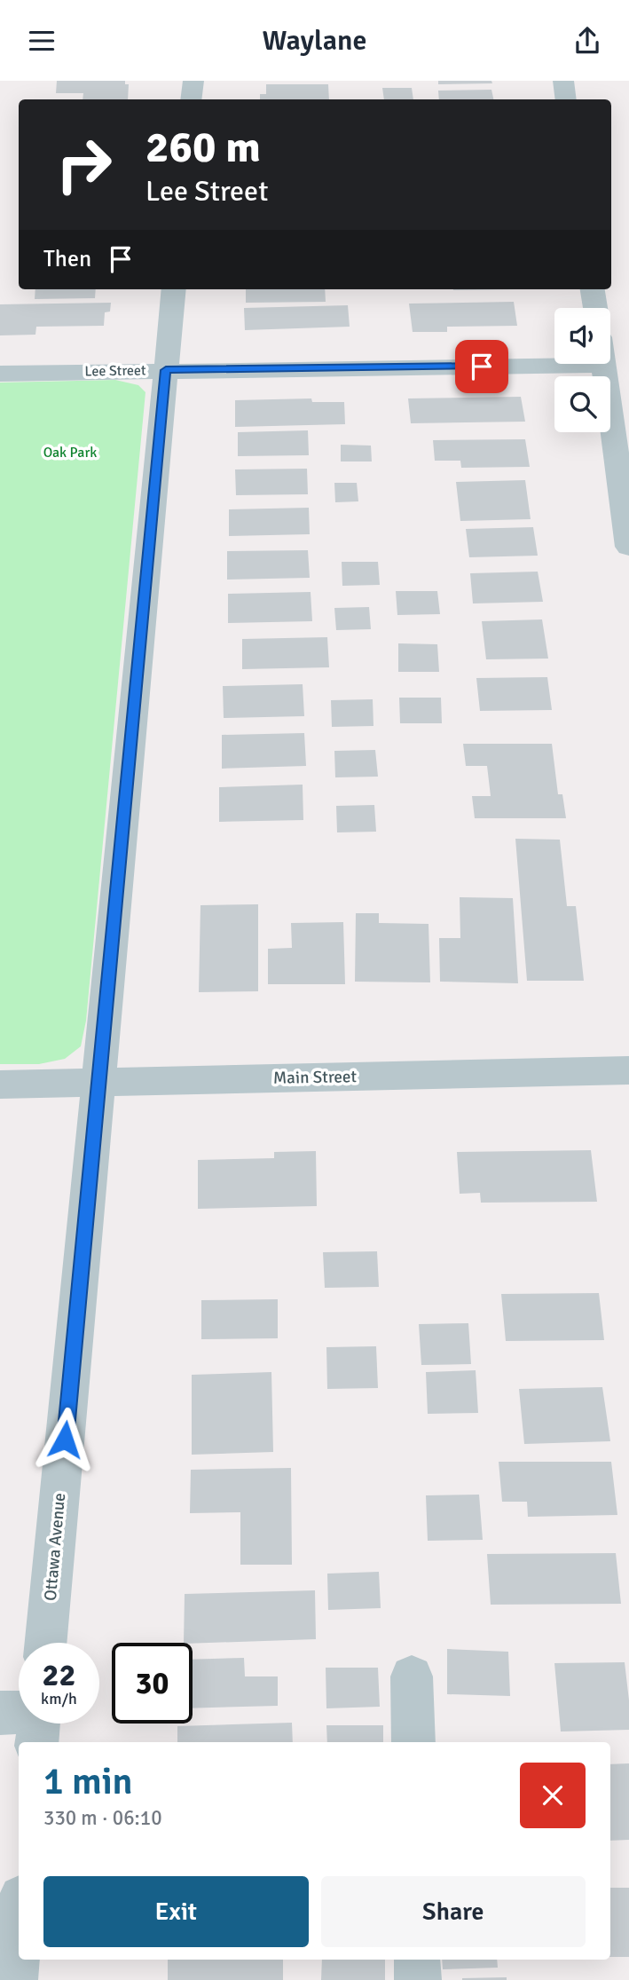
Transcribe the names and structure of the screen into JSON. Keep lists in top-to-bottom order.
{
  "streets": {
    "street": ["Lee Street", "Main Street", "Ottawa Avenue"]
  },
  "crossings": [
    ["Lee Street", "Ottawa Avenue"],
    ["Main Street", "Ottawa Avenue"]
  ],
  "parks": ["Oak Park"],
  "page": {
    "header": "Waylane",
    "turn": ["260 m", "Lee Street"],
    "then": "Then",
    "speed": "22 km/h",
    "limit": "30",
    "heading": ["1 min", "330 m · 06:10"],
    "buttons": ["Exit", "Share"]
  }
}
